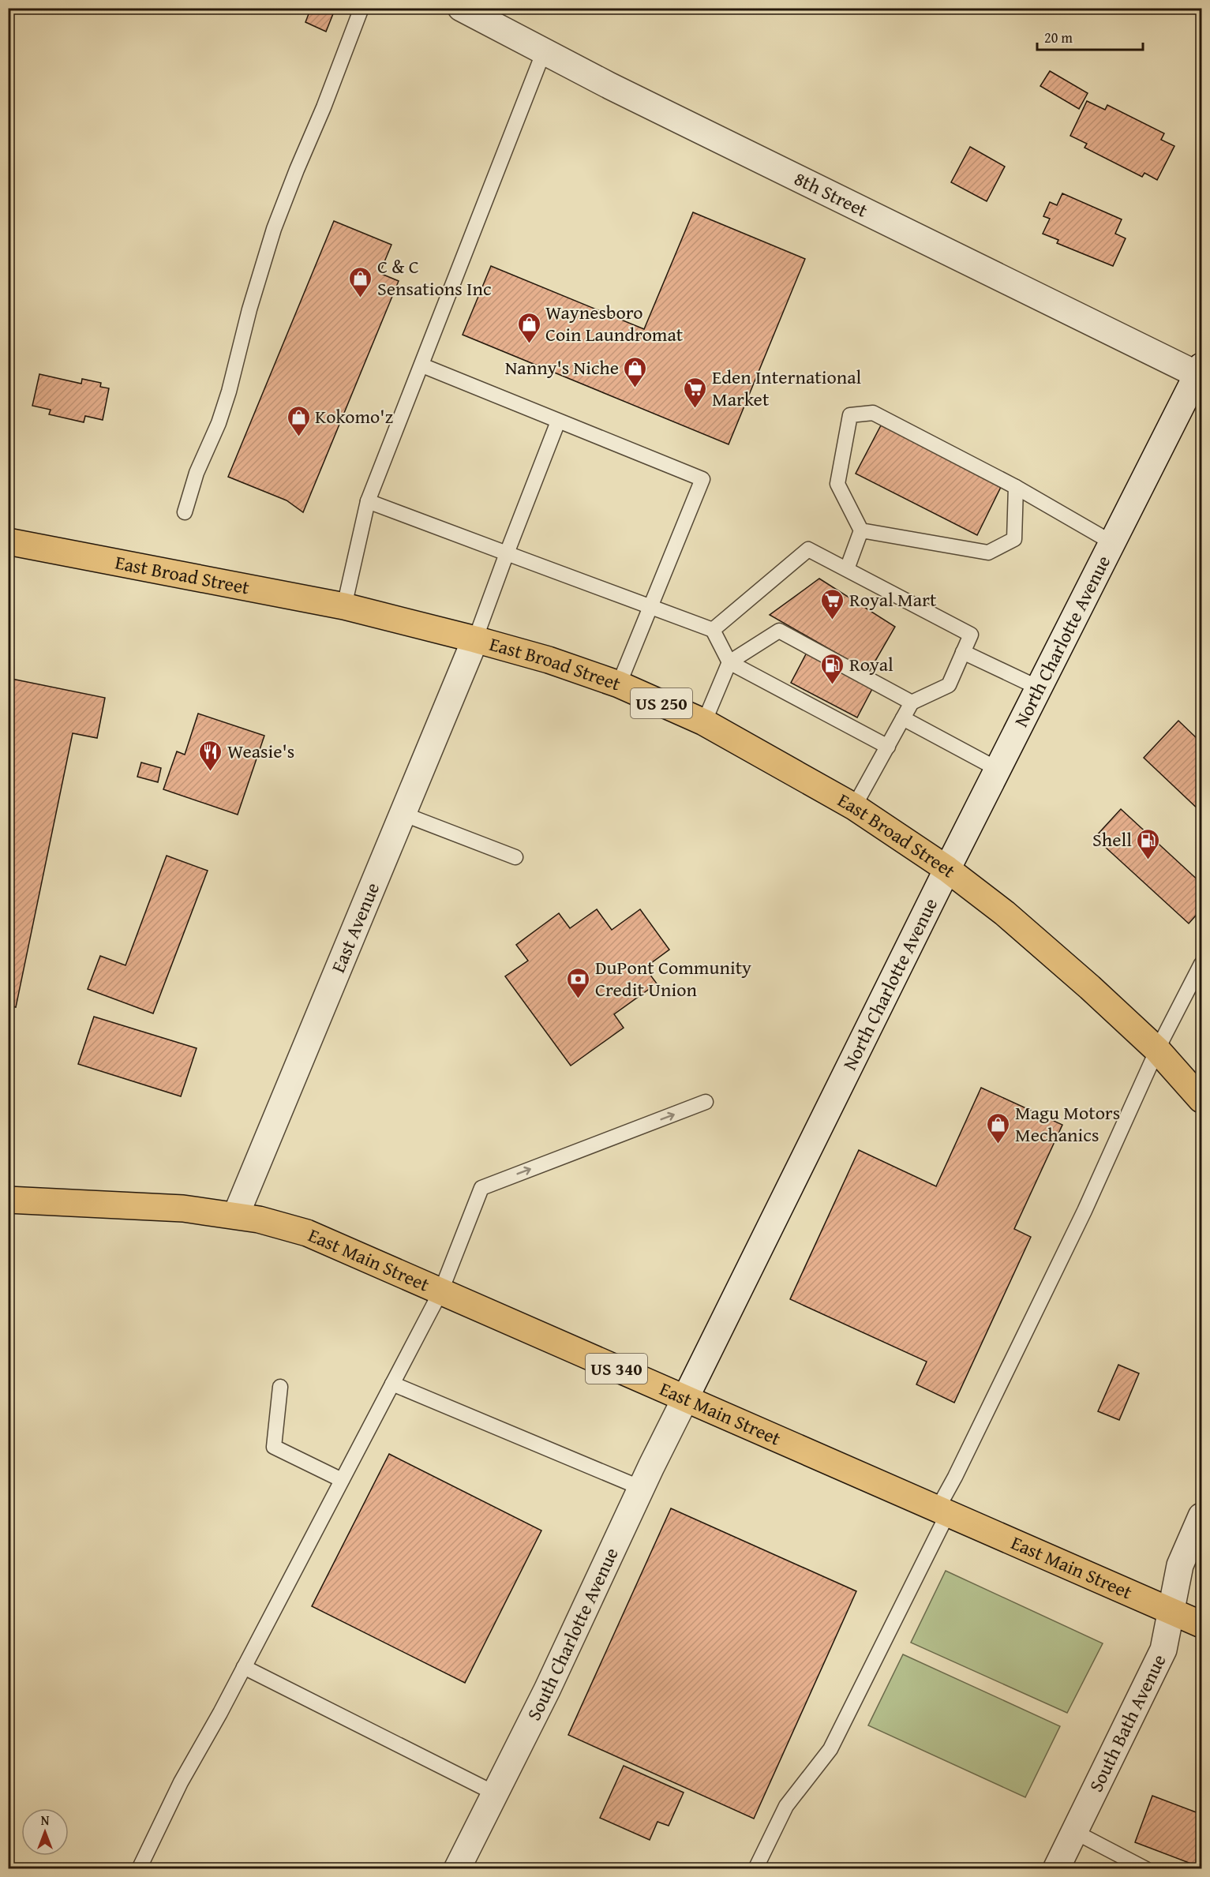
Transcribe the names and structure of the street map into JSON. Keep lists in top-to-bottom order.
{
  "streets": {
    "main road": [
      "East Broad Street",
      "US 250",
      "East Main Street",
      "US 340"
    ],
    "street": [
      "8th Street",
      "North Charlotte Avenue",
      "East Avenue",
      "South Charlotte Avenue",
      "South Bath Avenue"
    ]
  },
  "crossings": [
    ["8th Street", "North Charlotte Avenue"],
    ["East Broad Street", "North Charlotte Avenue"],
    ["East Broad Street", "East Avenue"],
    ["North Charlotte Avenue", "East Main Street"],
    ["North Charlotte Avenue", "South Charlotte Avenue"],
    ["East Avenue", "East Main Street"],
    ["East Main Street", "South Charlotte Avenue"],
    ["East Main Street", "South Bath Avenue"]
  ],
  "places": {
    "shop": [
      "C & C Sensations Inc",
      "Waynesboro Coin Laundromat",
      "Nanny's Niche",
      "Kokomo'z",
      "Magu Motors Mechanics"
    ],
    "supermarket": ["Eden International Market", "Royal Mart"],
    "fuel station": ["Royal", "Shell"],
    "restaurant": ["Weasie's"],
    "bank": ["DuPont Community Credit Union"]
  },
  "scale_bar": "20 m",
  "north": "top"
}
